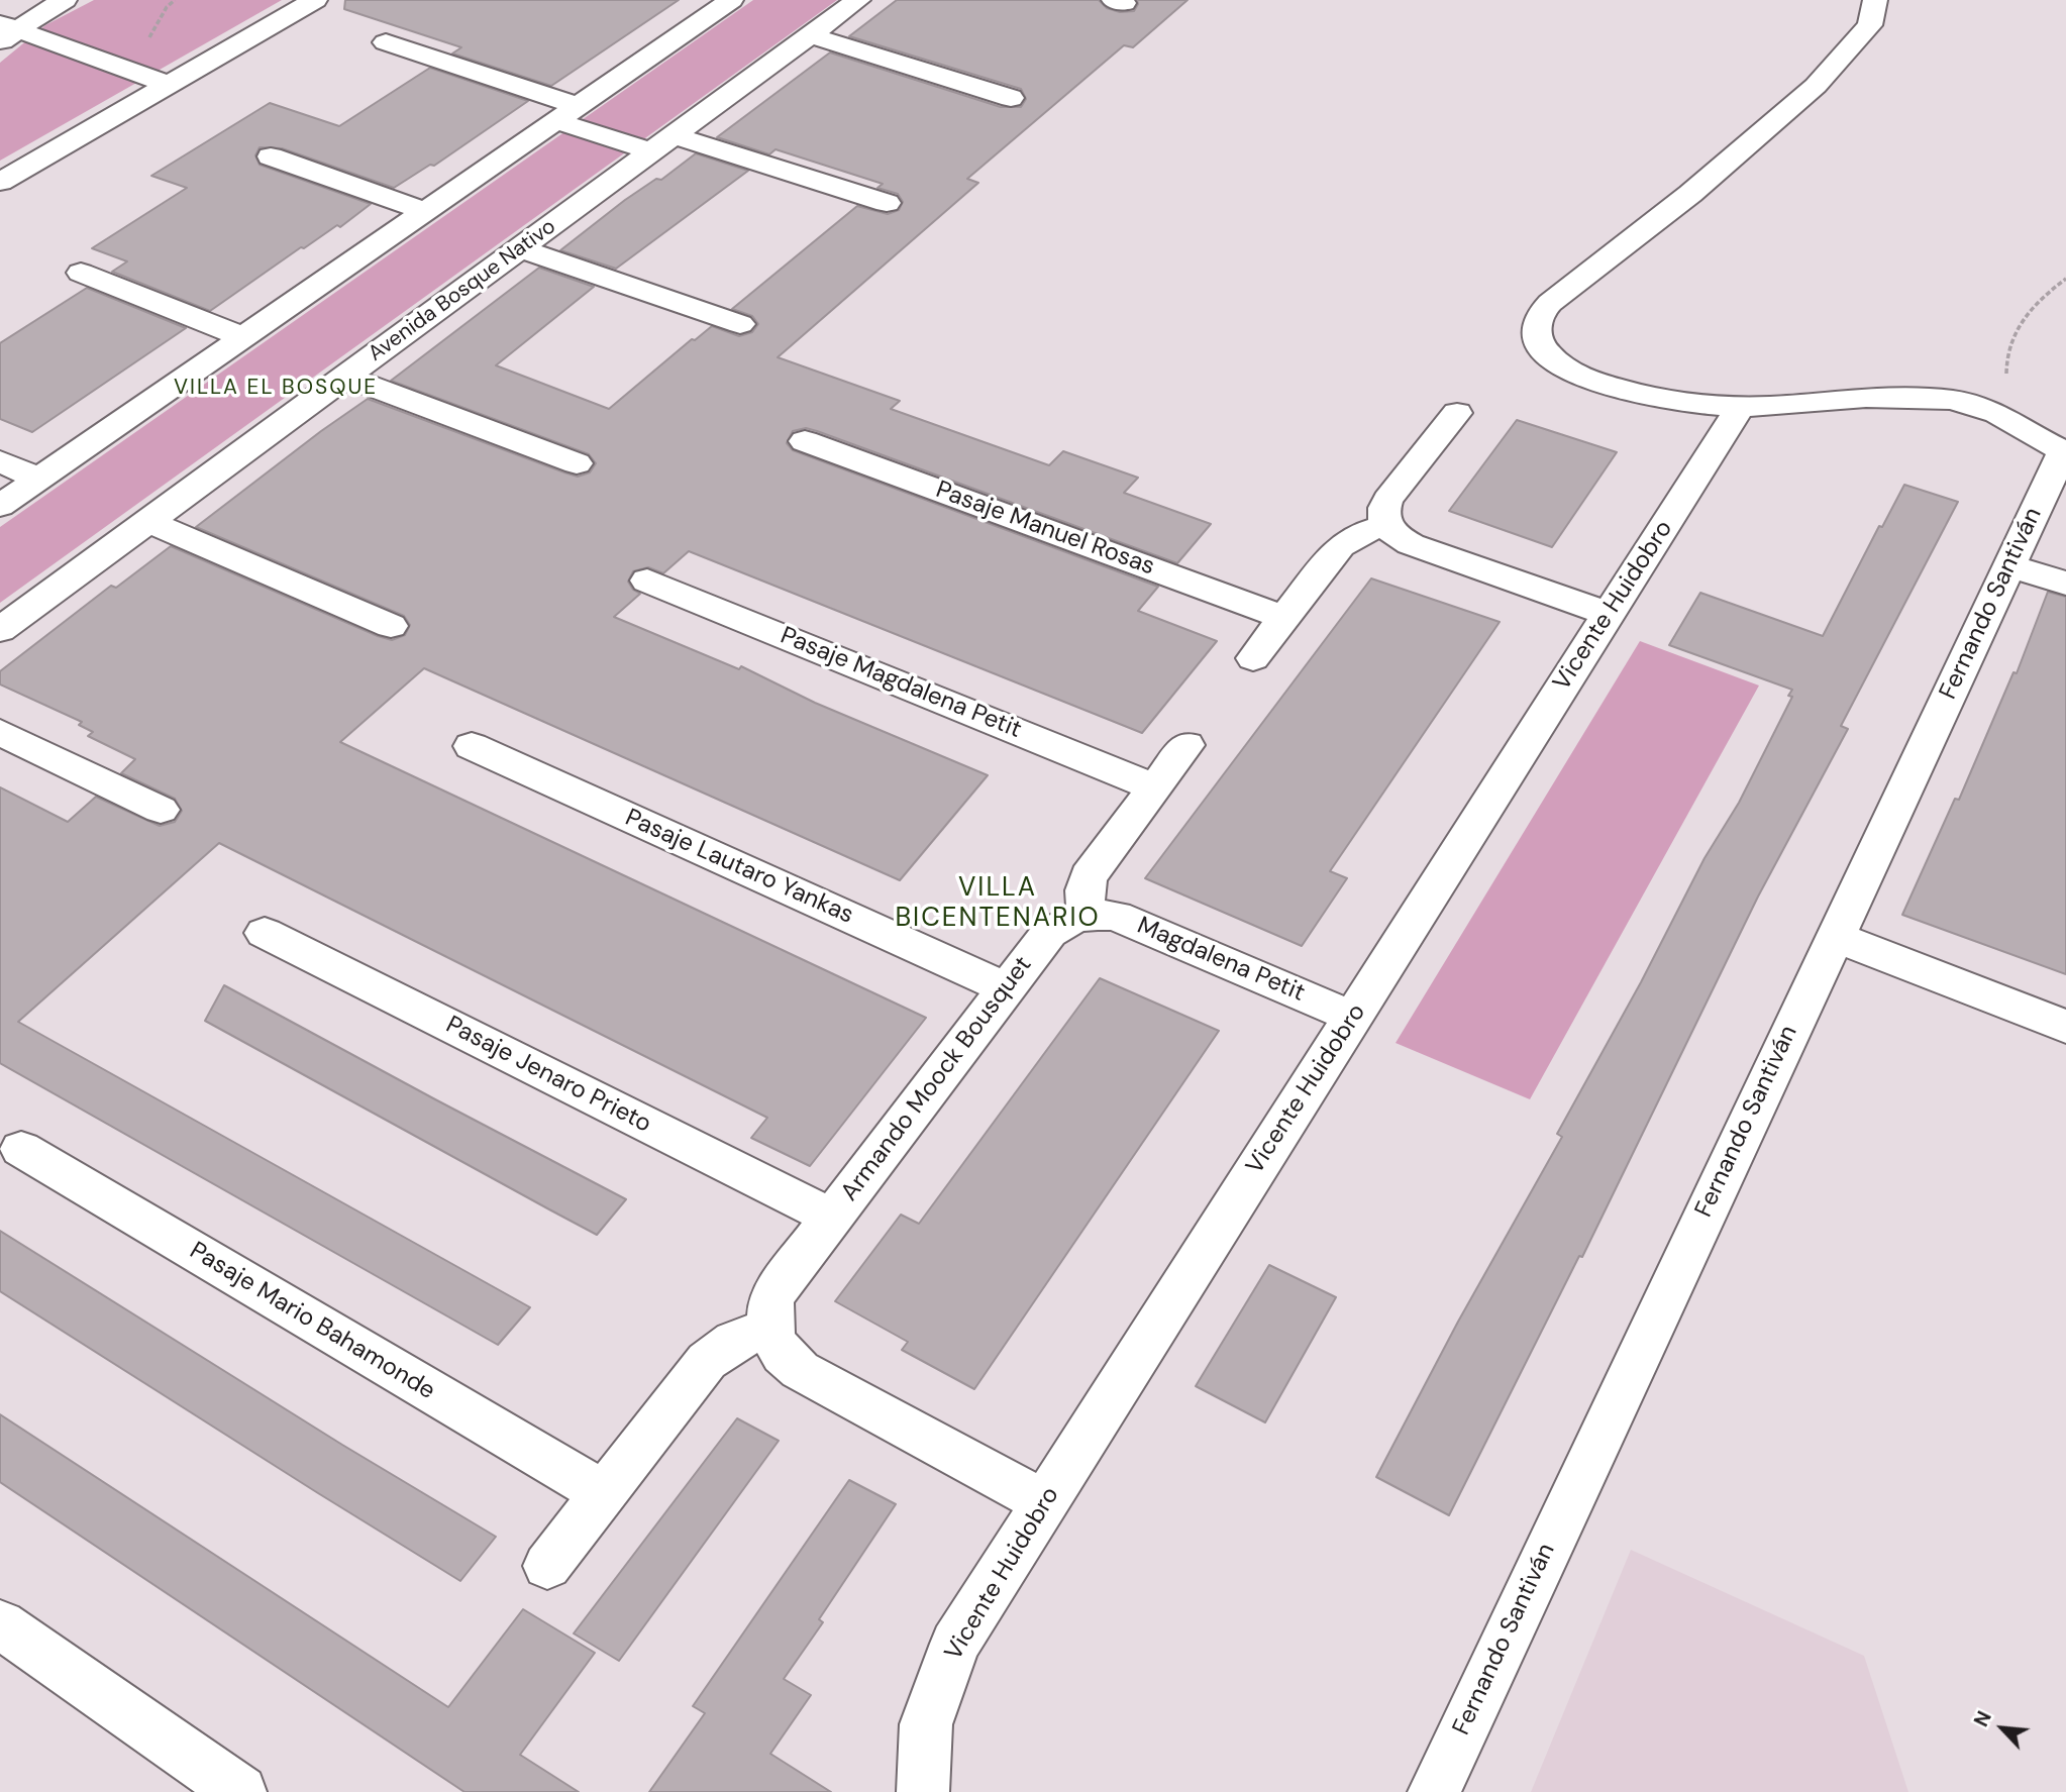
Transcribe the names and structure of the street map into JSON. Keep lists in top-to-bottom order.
{
  "streets": {
    "street": [
      "Avenida Bosque Nativo",
      "Pasaje Manuel Rosas",
      "Fernando Santiván",
      "Vicente Huidobro",
      "Pasaje Magdalena Petit",
      "Pasaje Lautaro Yankas",
      "Magdalena Petit",
      "Pasaje Jenaro Prieto",
      "Armando Moock Bousquet",
      "Pasaje Mario Bahamonde"
    ]
  },
  "crossings": [
    ["Vicente Huidobro", "Magdalena Petit"],
    ["Pasaje Lautaro Yankas", "Armando Moock Bousquet"],
    ["Magdalena Petit", "Armando Moock Bousquet"],
    ["Pasaje Jenaro Prieto", "Armando Moock Bousquet"]
  ],
  "districts": ["VILLA EL BOSQUE", "VILLA BICENTENARIO"],
  "north": "top left"
}
